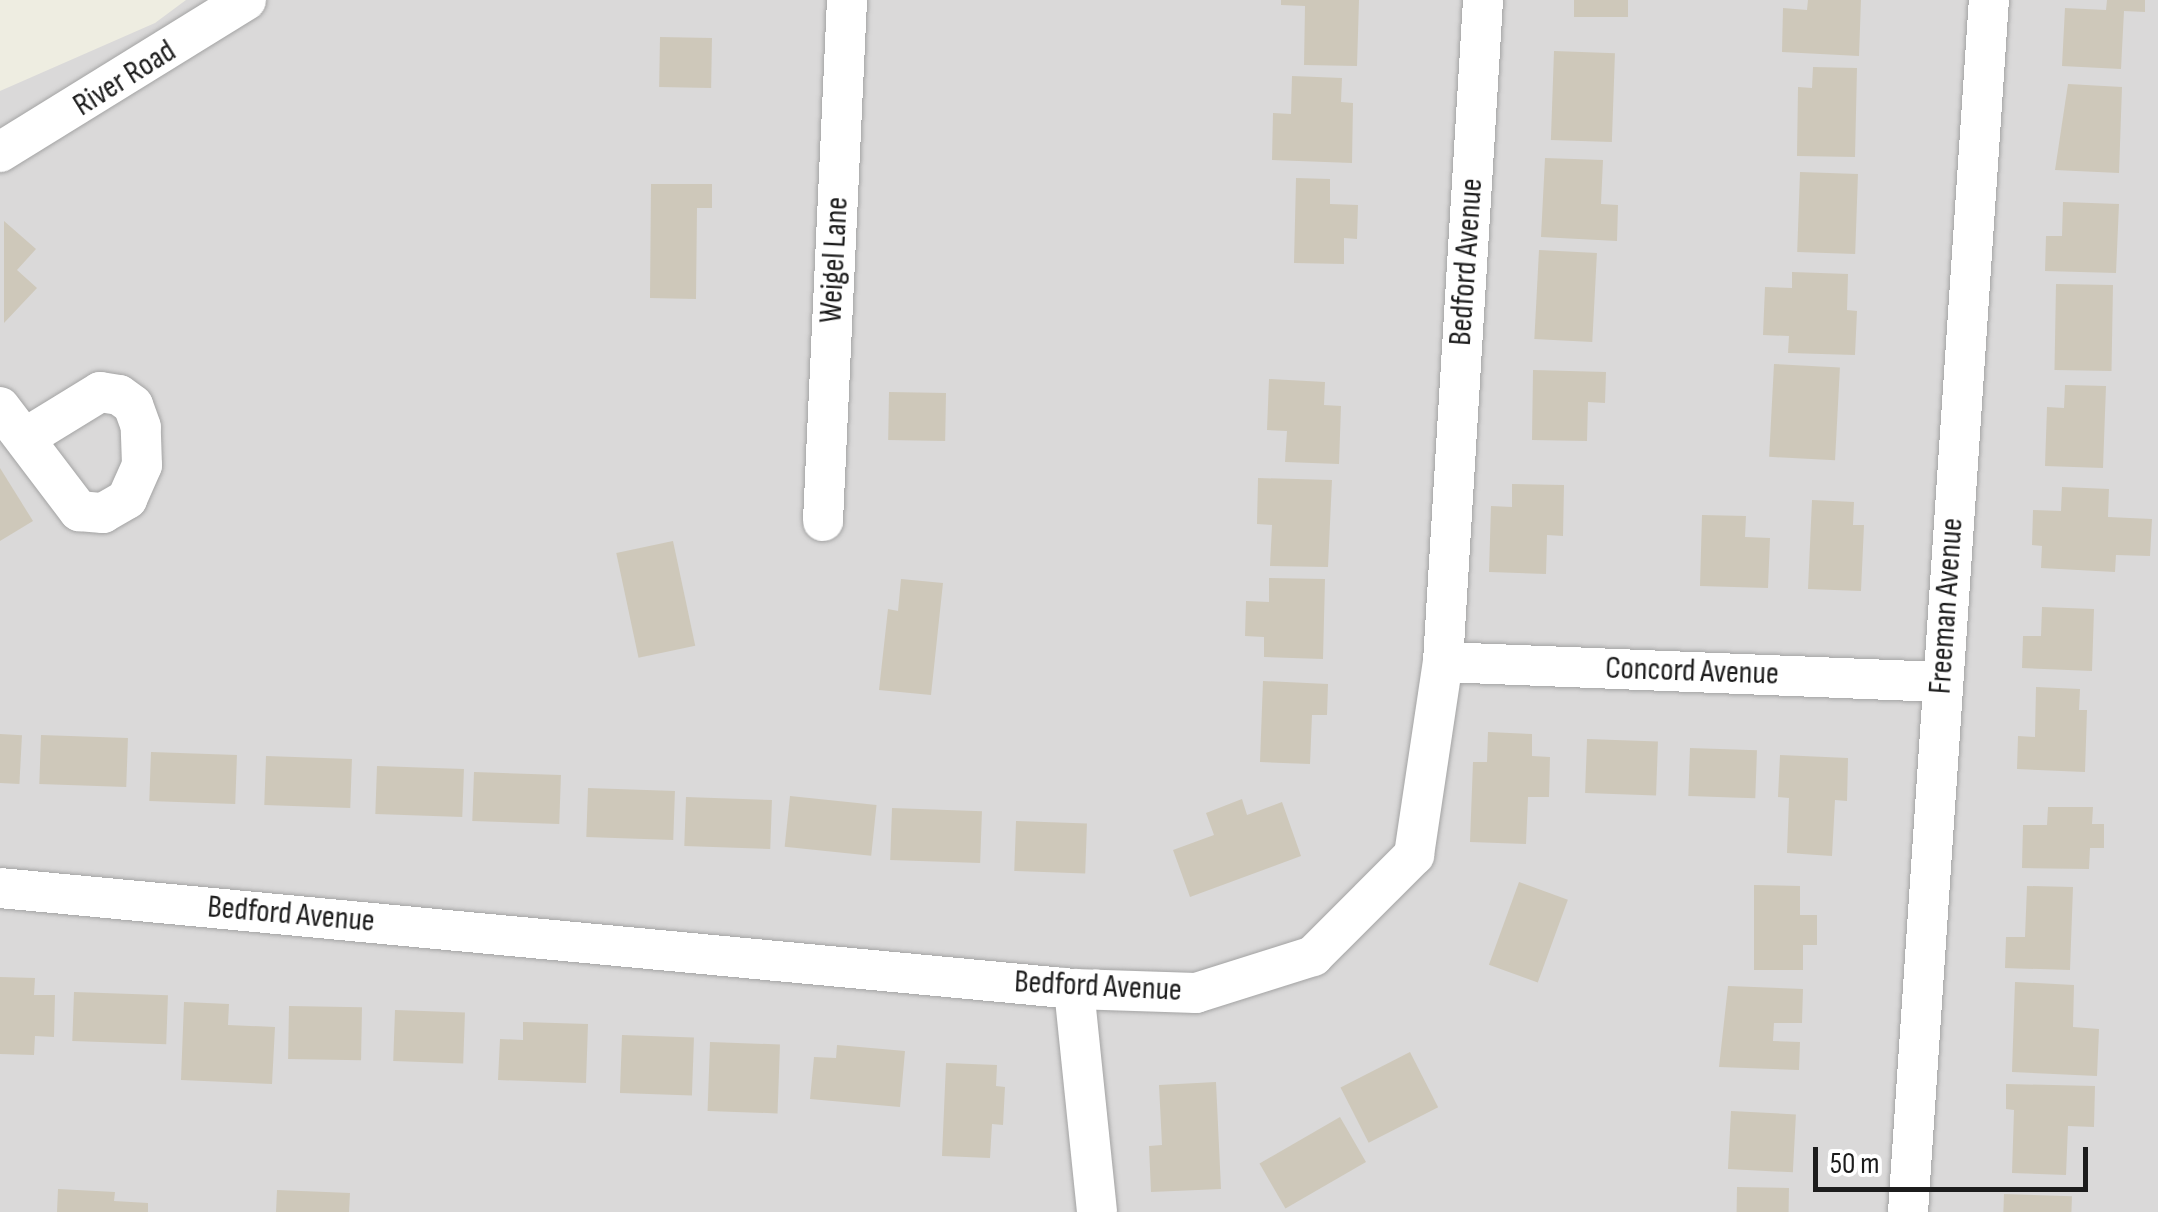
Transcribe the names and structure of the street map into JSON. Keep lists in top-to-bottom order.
{
  "streets": {
    "street": [
      "River Road",
      "Weigel Lane",
      "Bedford Avenue",
      "Freeman Avenue",
      "Concord Avenue"
    ]
  },
  "crossings": [
    ["Bedford Avenue", "Concord Avenue"],
    ["Freeman Avenue", "Concord Avenue"]
  ],
  "scale_bar": "50 m"
}
